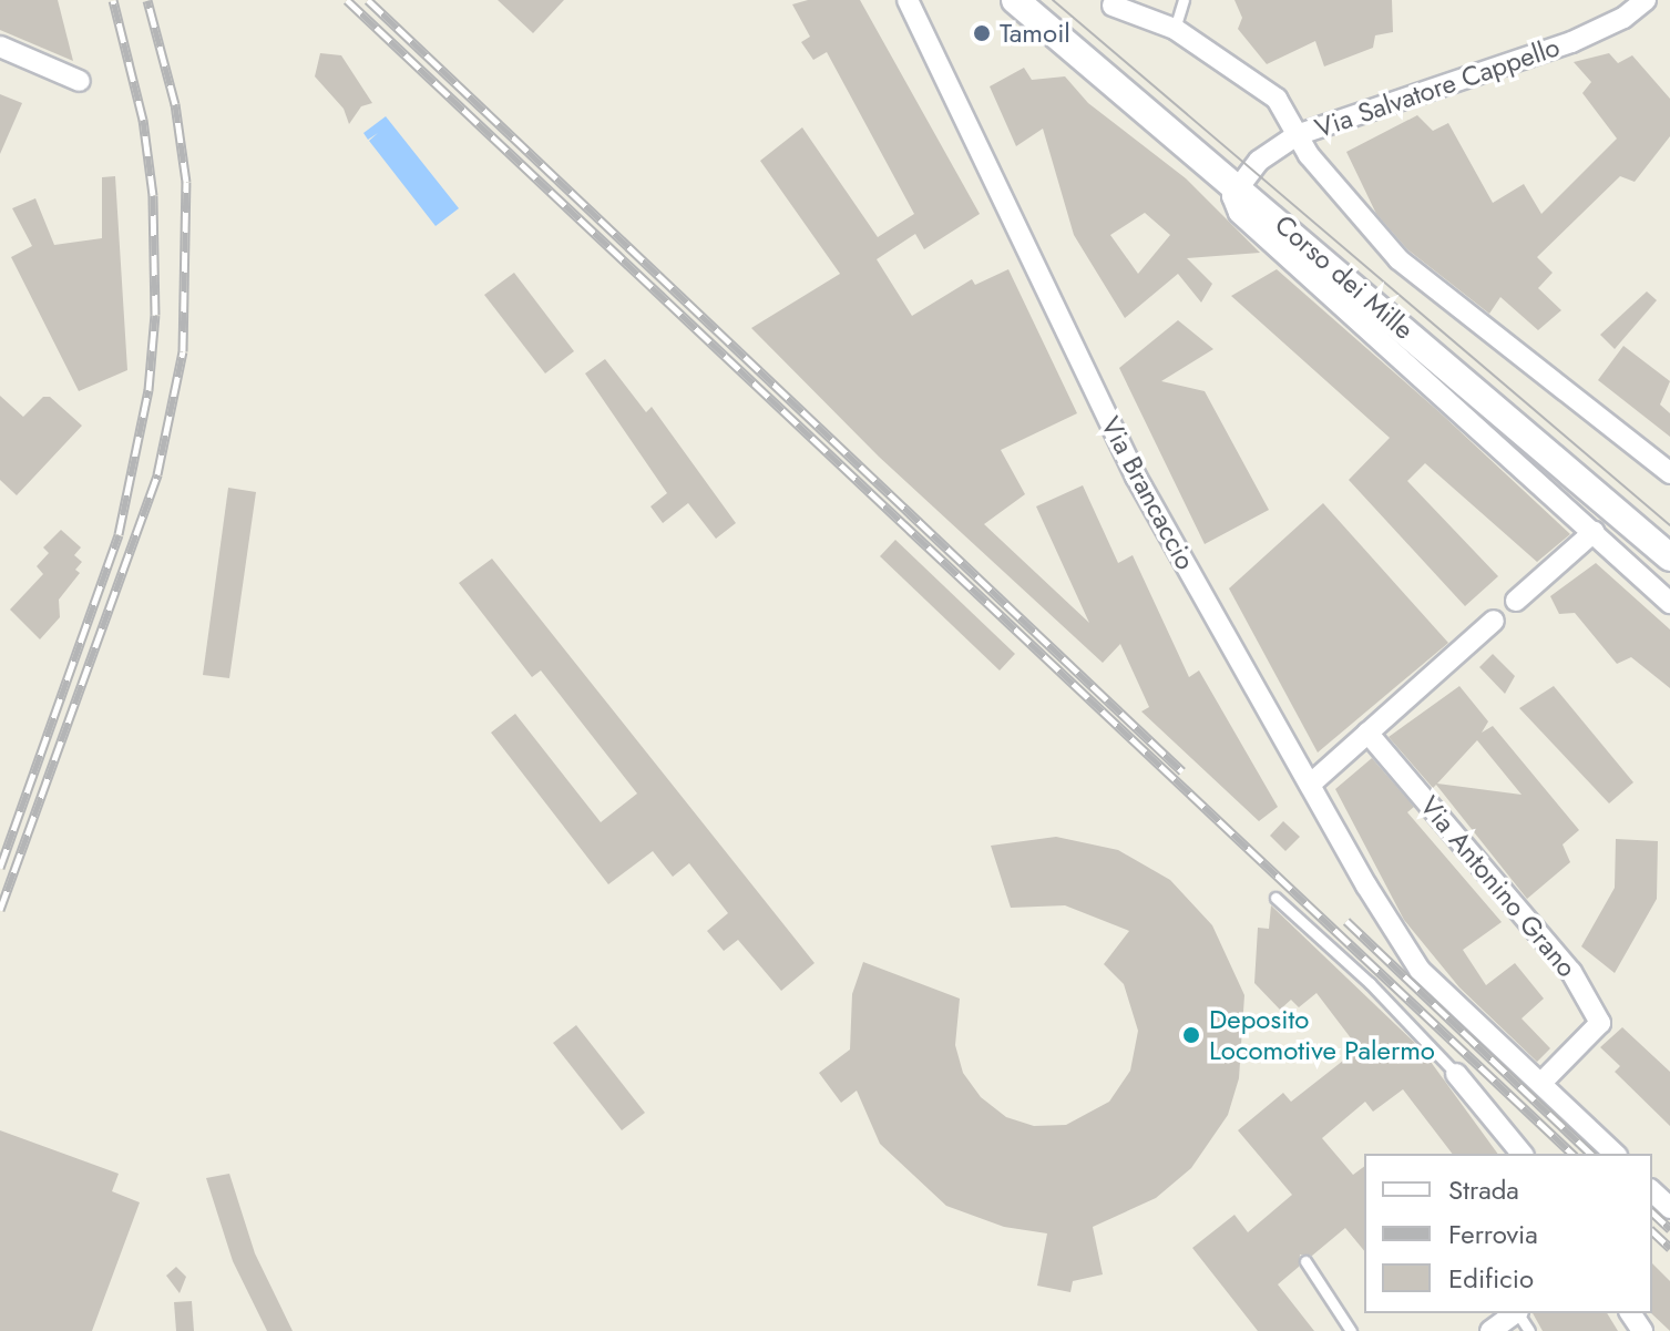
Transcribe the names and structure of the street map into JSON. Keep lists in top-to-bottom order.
{
  "streets": {
    "street": [
      "Via Salvatore Cappello",
      "Corso dei Mille",
      "Via Brancaccio",
      "Via Antonino Grano"
    ]
  },
  "crossings": [
    ["Via Salvatore Cappello", "Corso dei Mille"],
    ["Via Brancaccio", "Via Antonino Grano"]
  ],
  "places": ["Tamoil", "Deposito Locomotive Palermo"],
  "legend": ["Strada", "Ferrovia", "Edificio"]
}
